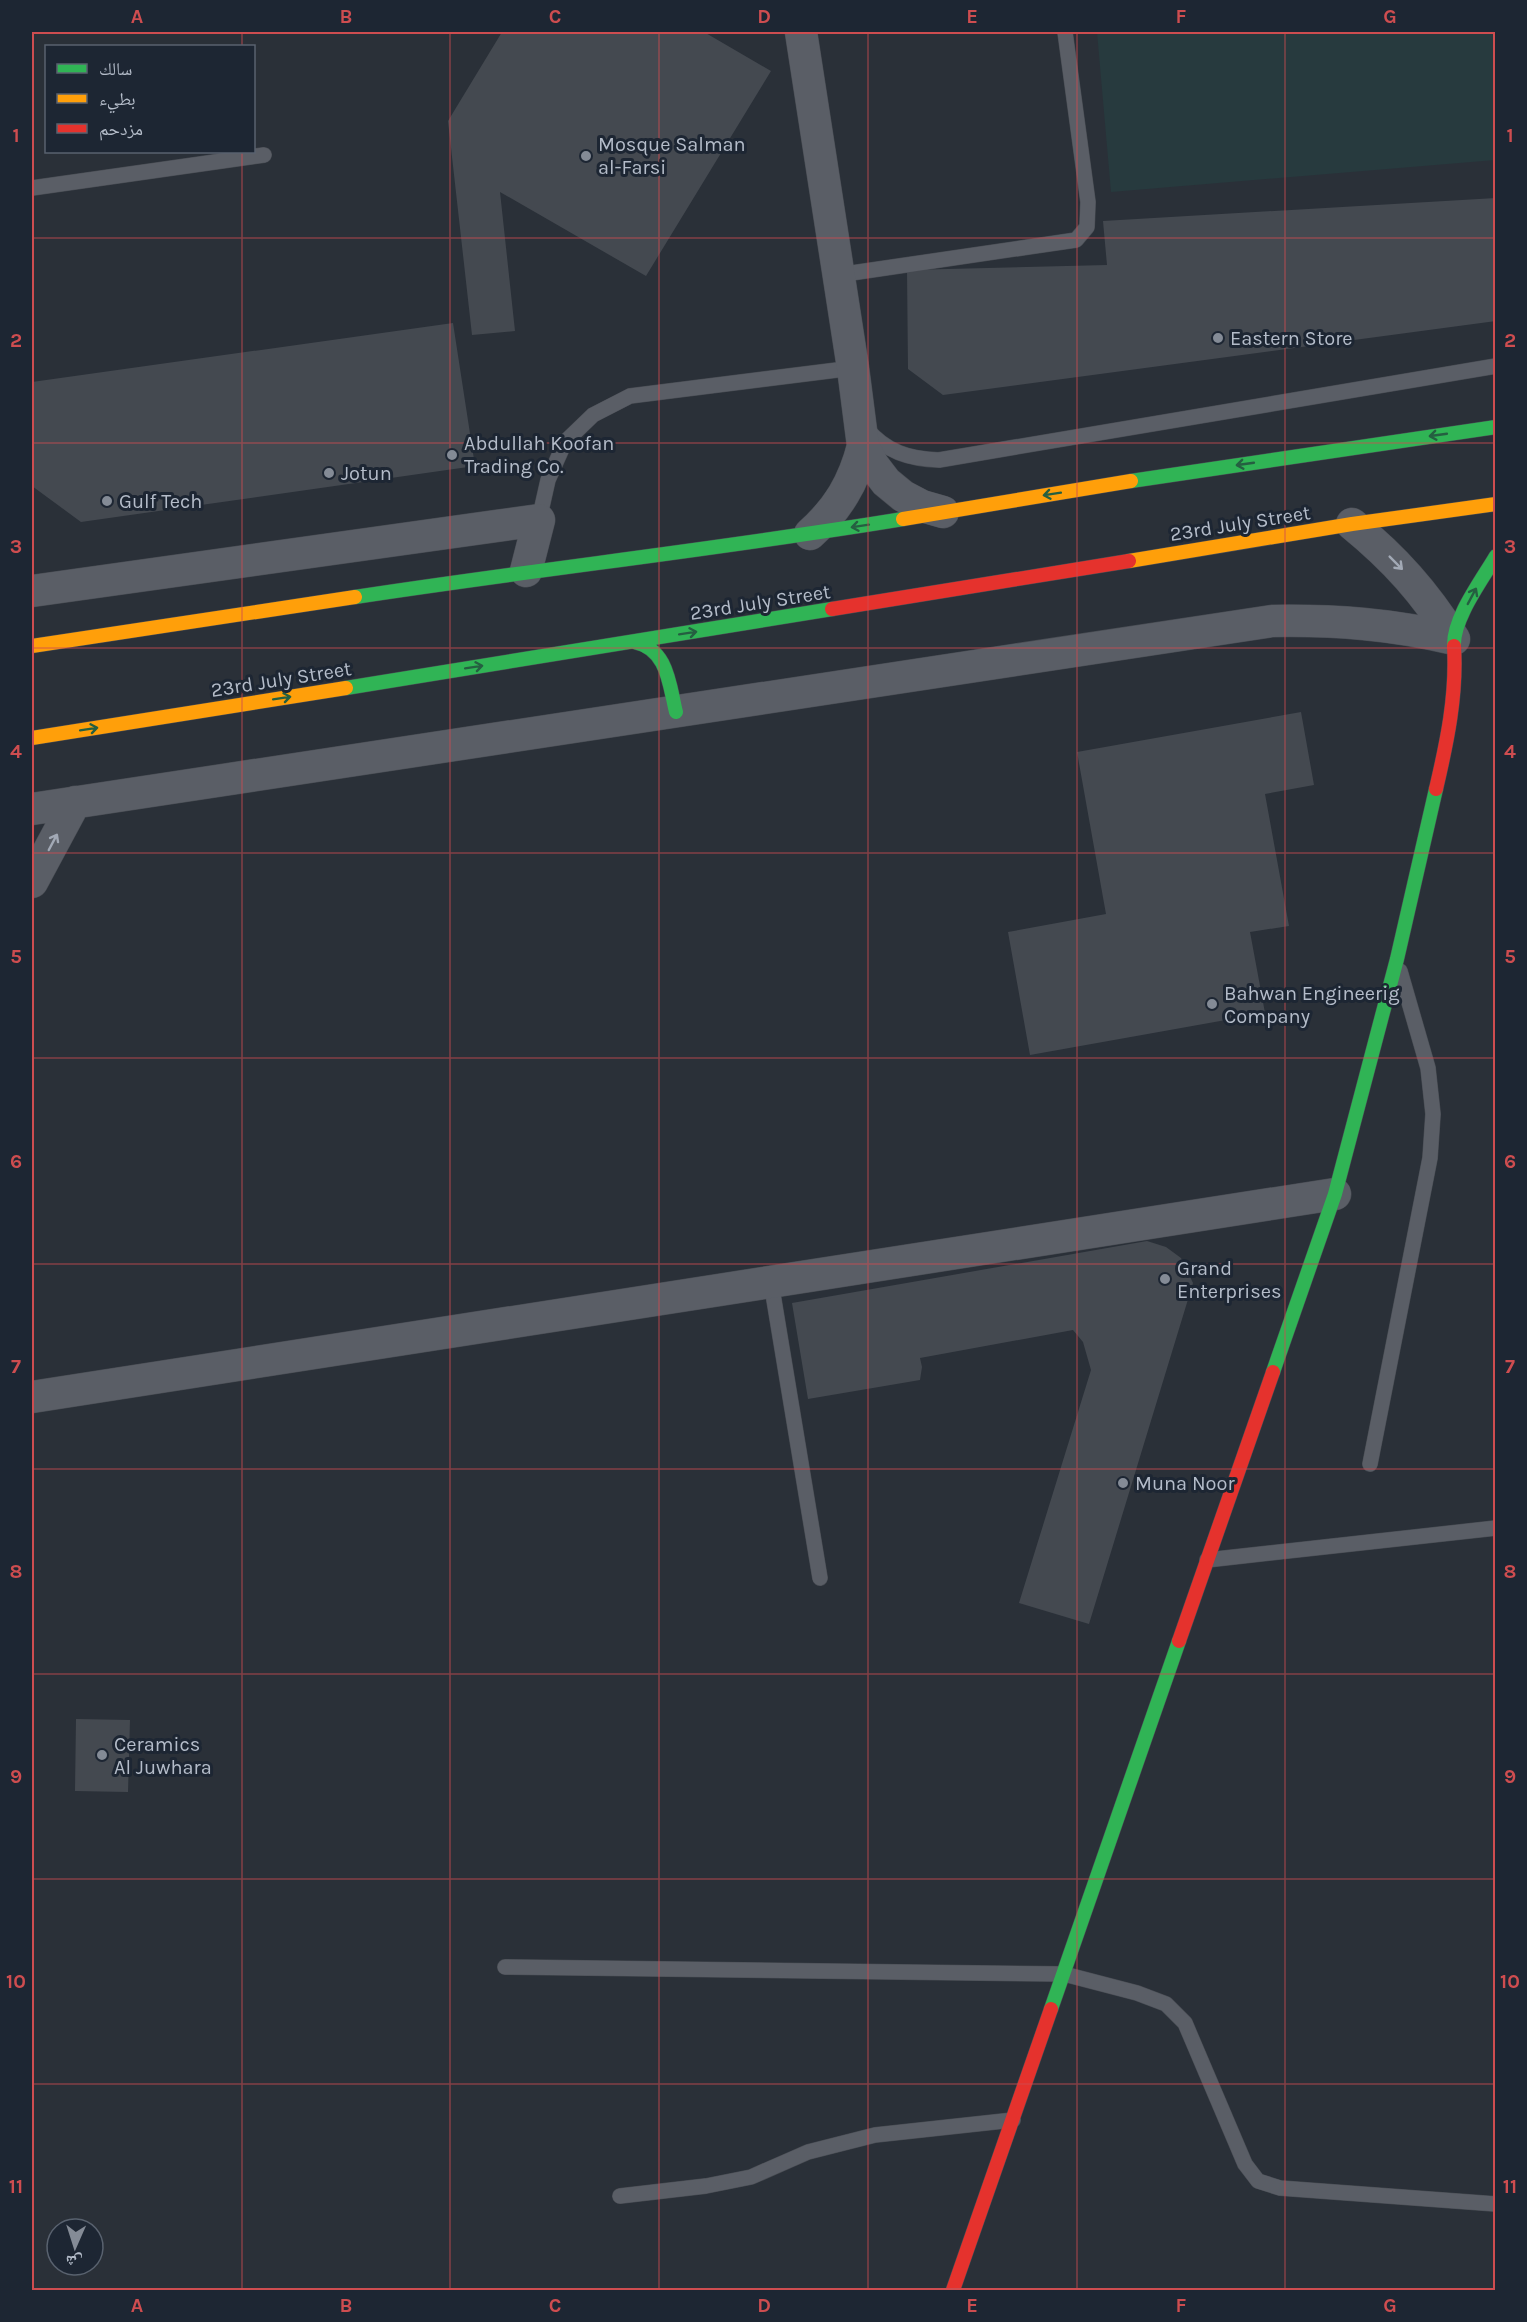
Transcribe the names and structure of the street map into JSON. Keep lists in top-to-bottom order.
{
  "streets": {
    "main road": ["23rd July Street"]
  },
  "places": [
    "Mosque Salman al-Farsi",
    "Eastern Store",
    "Abdullah Koofan Trading Co.",
    "Jotun",
    "Gulf Tech",
    "Bahwan Engineerig Company",
    "Grand Enterprises",
    "Muna Noor",
    "Ceramics Al Juwhara"
  ],
  "legend": ["سالك", "بطيء", "مزدحم"],
  "north": "bottom",
  "grid": {
    "columns": [
      "A",
      "B",
      "C",
      "D",
      "E",
      "F",
      "G"
    ],
    "rows": [
      "1",
      "2",
      "3",
      "4",
      "5",
      "6",
      "7",
      "8",
      "9",
      "10",
      "11"
    ]
  }
}
